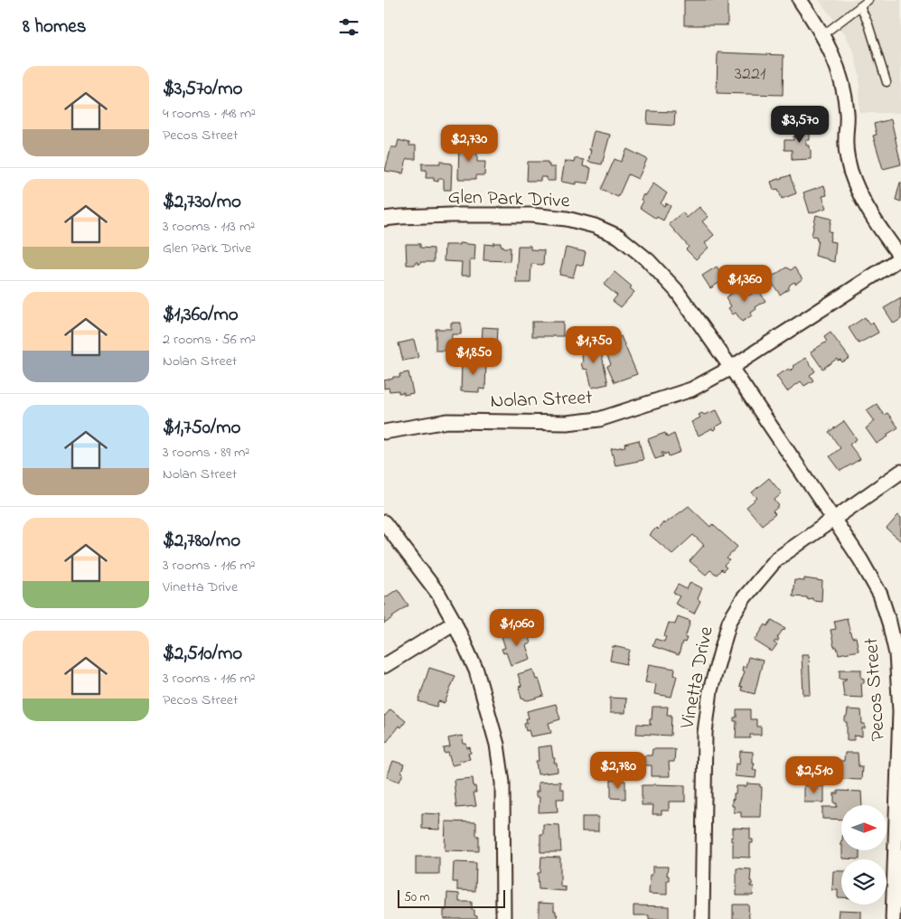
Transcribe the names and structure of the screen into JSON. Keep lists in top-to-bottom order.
{
  "streets": {
    "street": [
      "Glen Park Drive",
      "Nolan Street",
      "Vinetta Drive",
      "Pecos Street"
    ]
  },
  "crossings": [
    ["Glen Park Drive", "Nolan Street"],
    ["Glen Park Drive", "Pecos Street"],
    ["Nolan Street", "Pecos Street"],
    ["Vinetta Drive", "Pecos Street"]
  ],
  "house_numbers": ["3221"],
  "scale_bar": "50 m",
  "north": "right",
  "page": {
    "heading": "8 homes",
    "list": [
      {
        "name": "$3,570/mo",
        "note": "4 rooms · 148 m² · Pecos Street"
      },
      {
        "name": "$2,730/mo",
        "note": "3 rooms · 113 m² · Glen Park Drive"
      },
      {
        "name": "$1,360/mo",
        "note": "2 rooms · 56 m² · Nolan Street"
      },
      {
        "name": "$1,750/mo",
        "note": "3 rooms · 89 m² · Nolan Street"
      },
      {
        "name": "$2,780/mo",
        "note": "3 rooms · 116 m² · Vinetta Drive"
      },
      {
        "name": "$2,510/mo",
        "note": "3 rooms · 116 m² · Pecos Street"
      }
    ],
    "price": [
      "$3,570",
      "$2,730",
      "$1,360",
      "$1,750",
      "$1,850",
      "$1,060",
      "$2,780",
      "$2,510"
    ],
    "scale": "50 m"
  }
}
